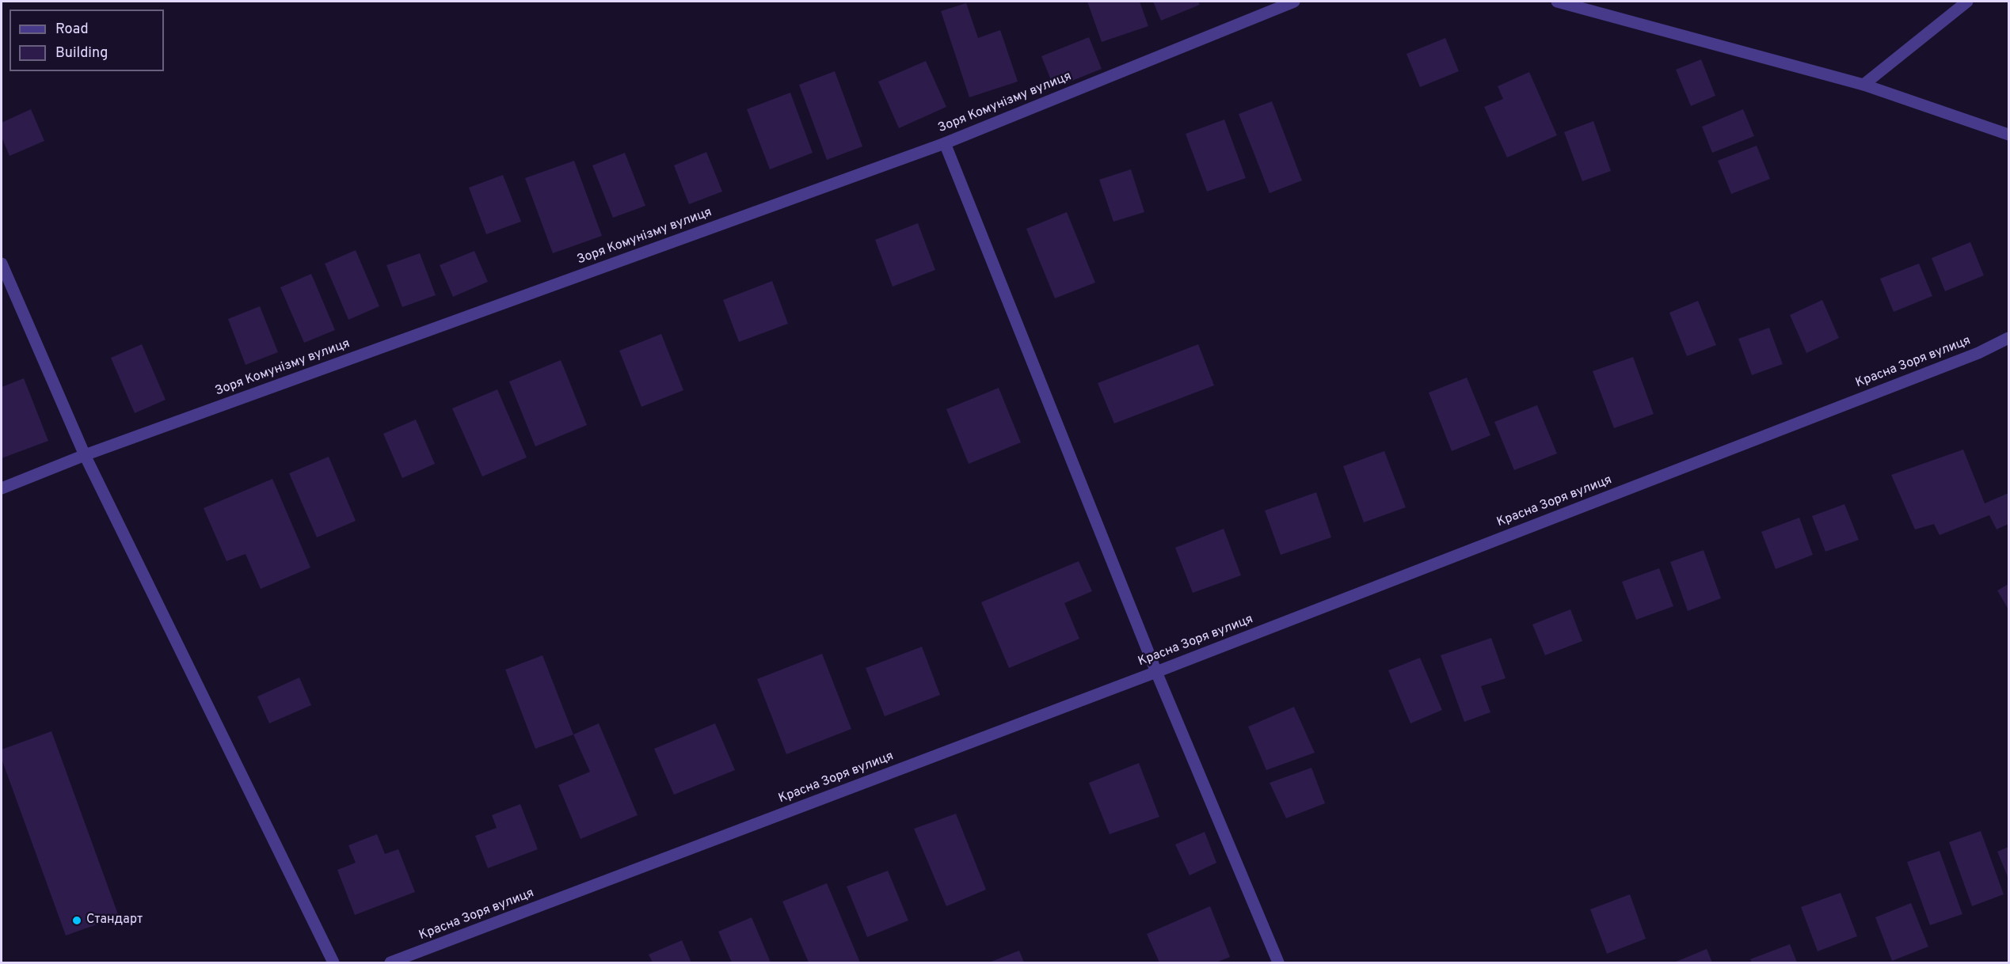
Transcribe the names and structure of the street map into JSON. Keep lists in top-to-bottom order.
{
  "streets": {
    "street": ["Зоря Комунізму вулиця", "Красна Зоря вулиця"]
  },
  "places": ["Стандарт"],
  "legend": ["Road", "Building"]
}
